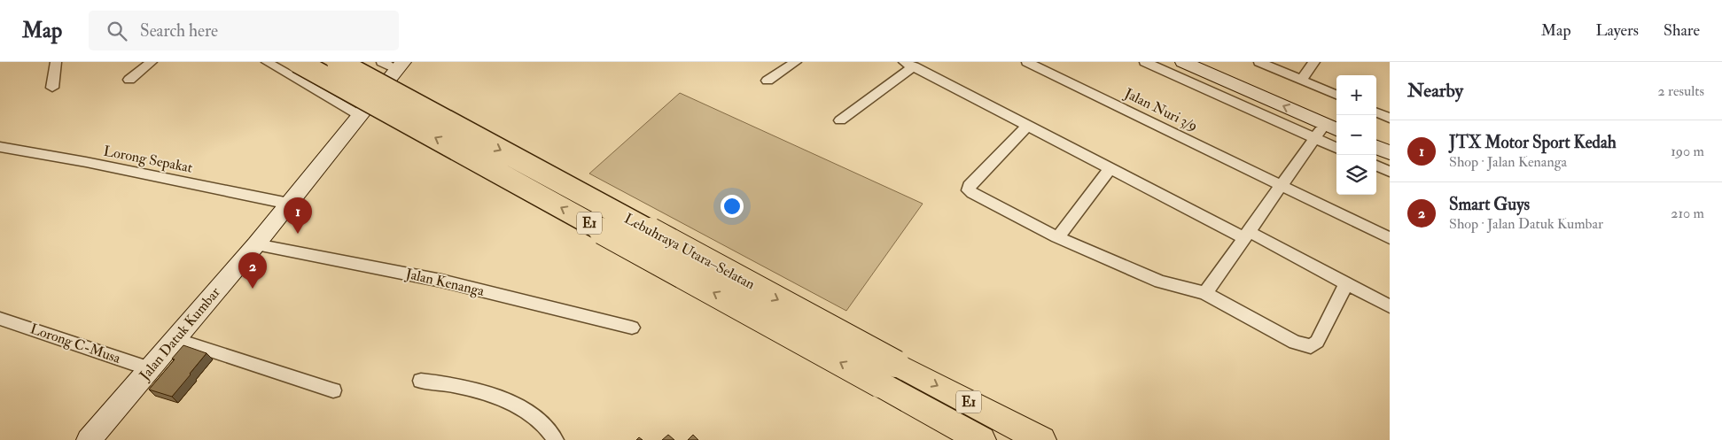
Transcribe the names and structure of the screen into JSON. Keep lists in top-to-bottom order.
{
  "streets": {
    "highway": ["E1", "Lebuhraya Utara–Selatan"],
    "main road": ["Jalan Datuk Kumbar"],
    "street": [
      "Jalan Nuri 3/9",
      "Lorong Sepakat",
      "Jalan Kenanga",
      "Lorong C-Musa"
    ]
  },
  "crossings": [
    ["Lorong Sepakat", "Jalan Datuk Kumbar"],
    ["Jalan Kenanga", "Jalan Datuk Kumbar"],
    ["Jalan Datuk Kumbar", "Lorong C-Musa"]
  ],
  "page": {
    "header": "Map",
    "search": "Search here",
    "nav": ["Map", "Layers", "Share"],
    "heading": ["Nearby", "2 results"],
    "map_buttons": ["+", "−"],
    "list": [
      {
        "mark": "1",
        "name": "JTX Motor Sport Kedah",
        "note": "Shop · Jalan Kenanga",
        "value": "190 m"
      },
      {
        "mark": "2",
        "name": "Smart Guys",
        "note": "Shop · Jalan Datuk Kumbar",
        "value": "210 m"
      }
    ],
    "pins": ["1", "2"]
  }
}
